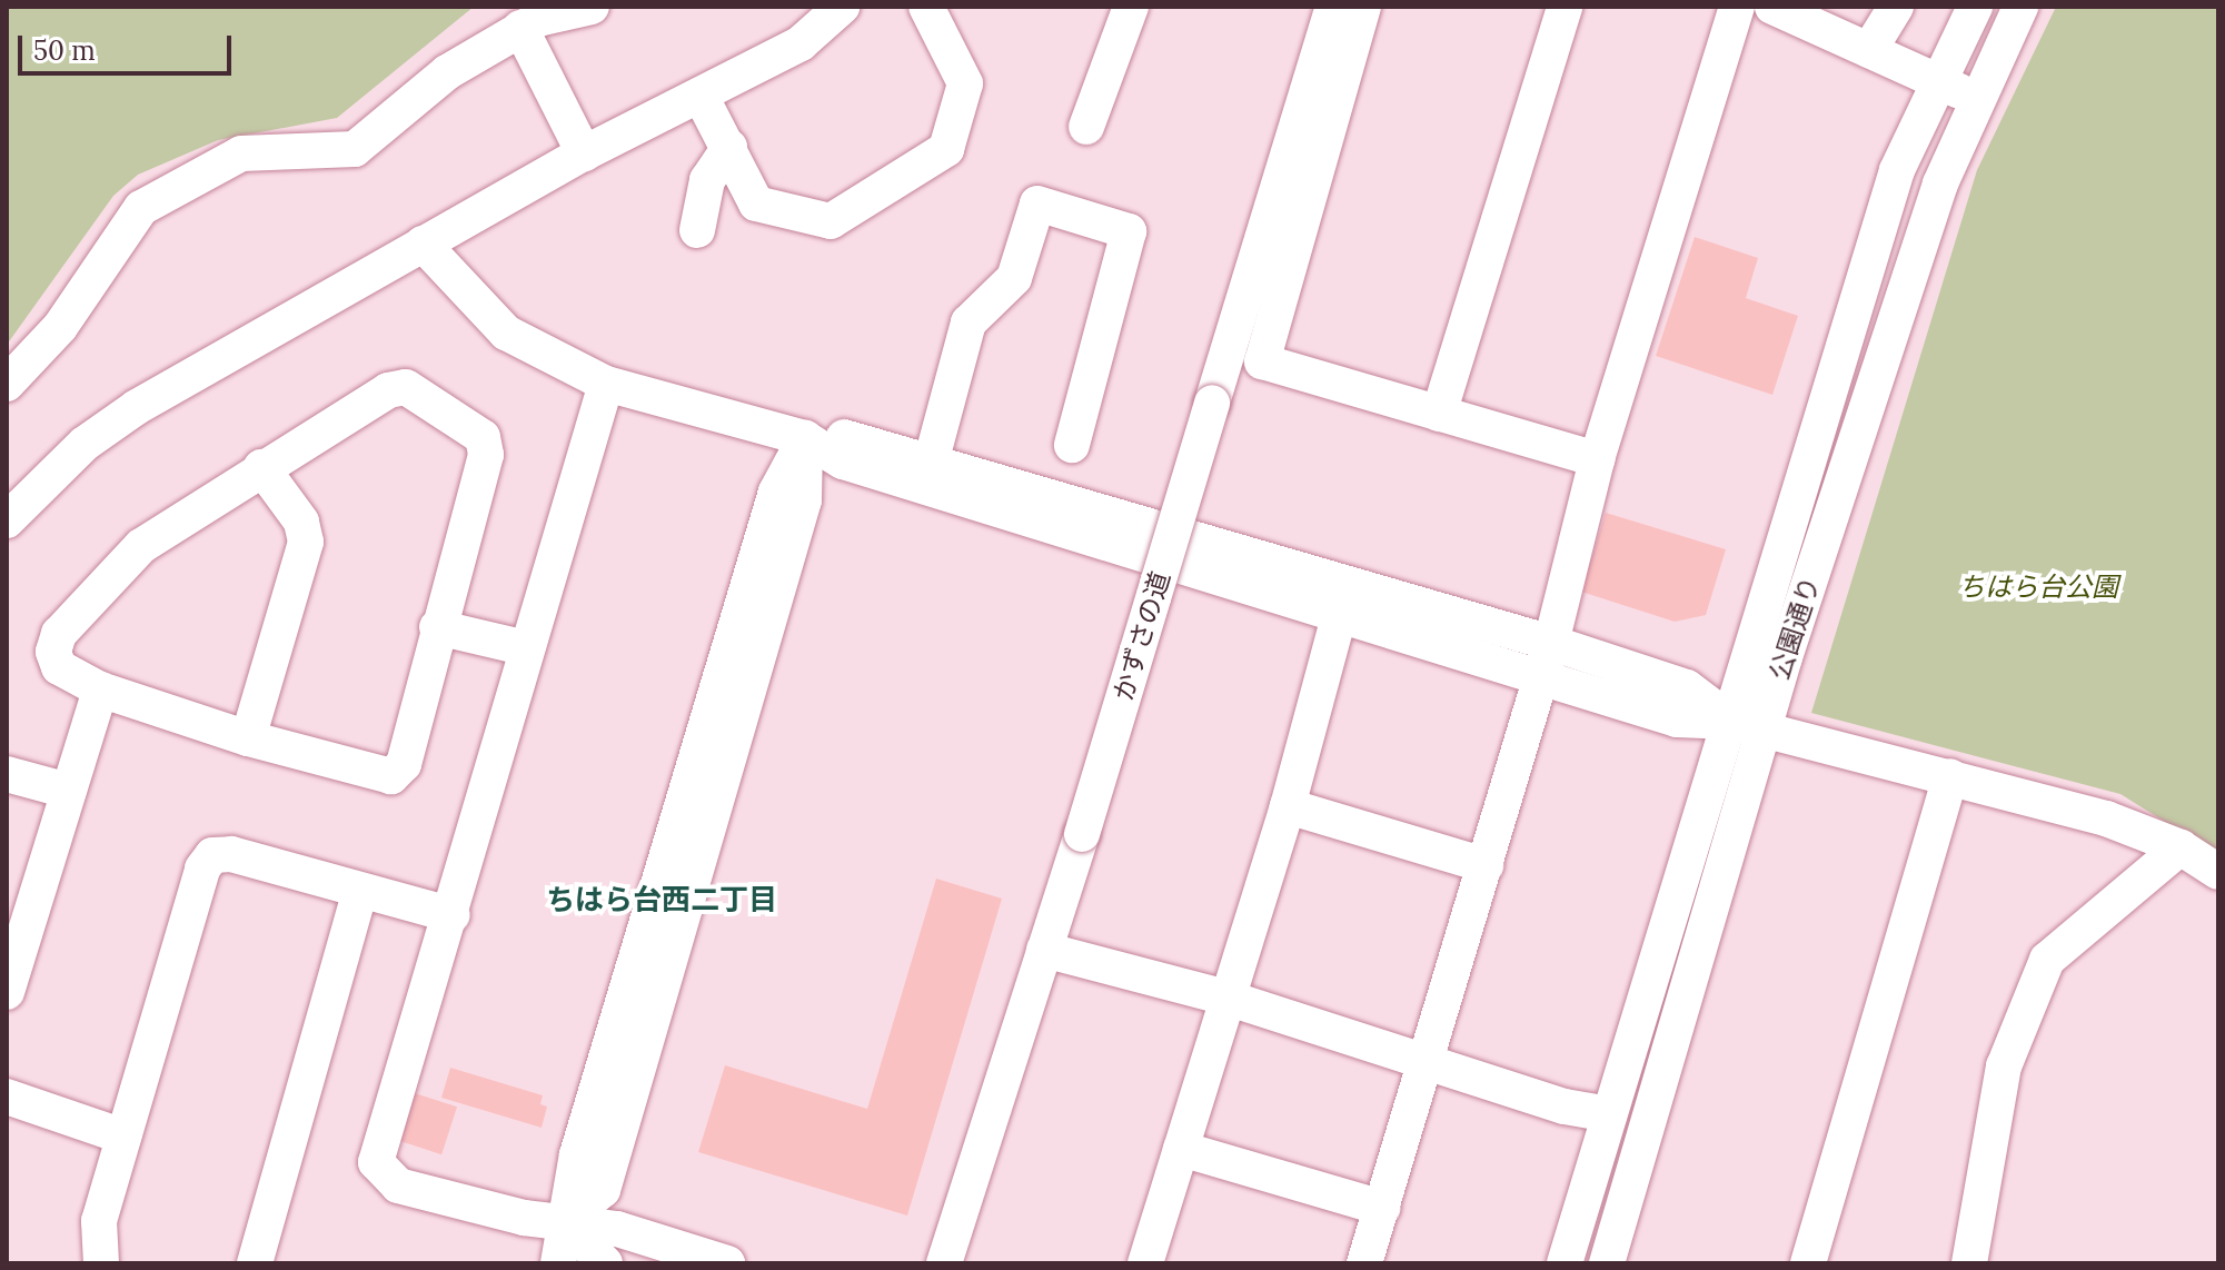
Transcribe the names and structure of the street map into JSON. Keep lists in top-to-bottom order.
{
  "streets": {
    "street": ["公園通り", "かずさの道"]
  },
  "districts": ["ちはら台西二丁目"],
  "parks": ["ちはら台公園"],
  "scale_bar": "50 m"
}
